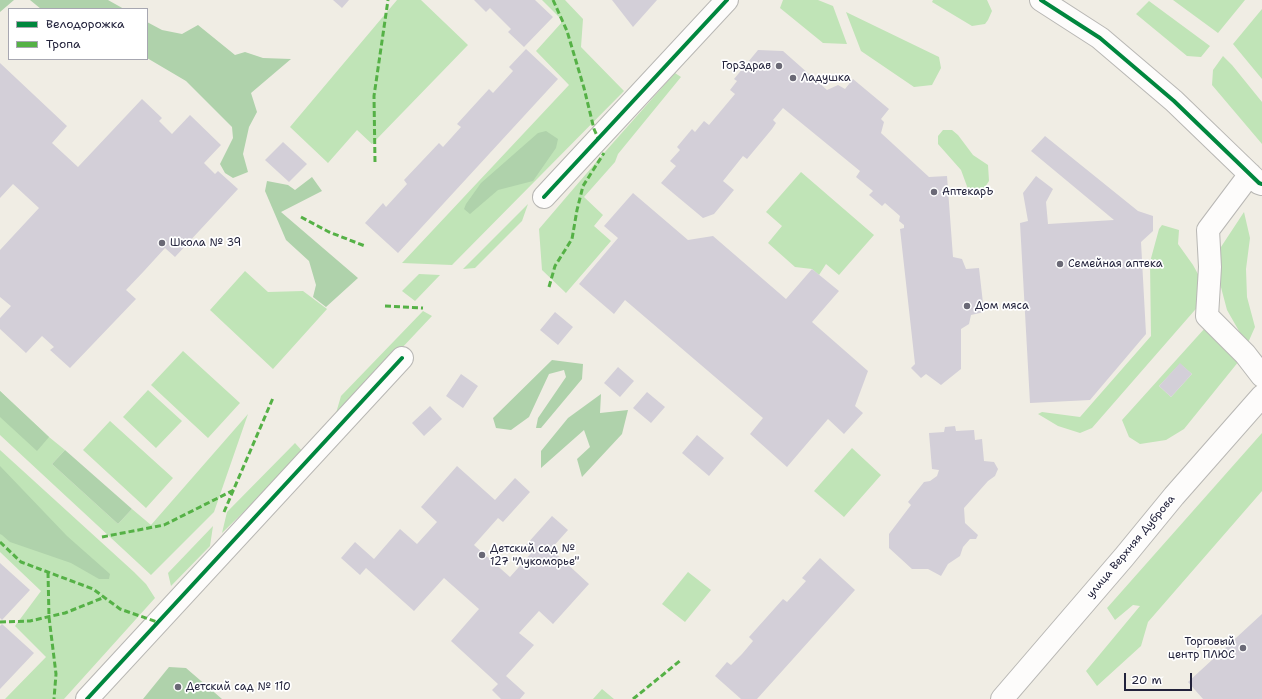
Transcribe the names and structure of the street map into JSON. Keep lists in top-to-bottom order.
{
  "streets": {
    "street": ["улица Верхняя Дуброва"]
  },
  "places": [
    "ГорЗдрав",
    "Ладушка",
    "АптекарЪ",
    "Школа № 39",
    "Семейная аптека",
    "Дом мяса",
    "Детский сад № 127 \"Лукоморье\"",
    "Торговый центр ПЛЮС",
    "Детский сад № 110"
  ],
  "legend": ["Велодорожка", "Тропа"],
  "scale_bar": "20 m"
}
